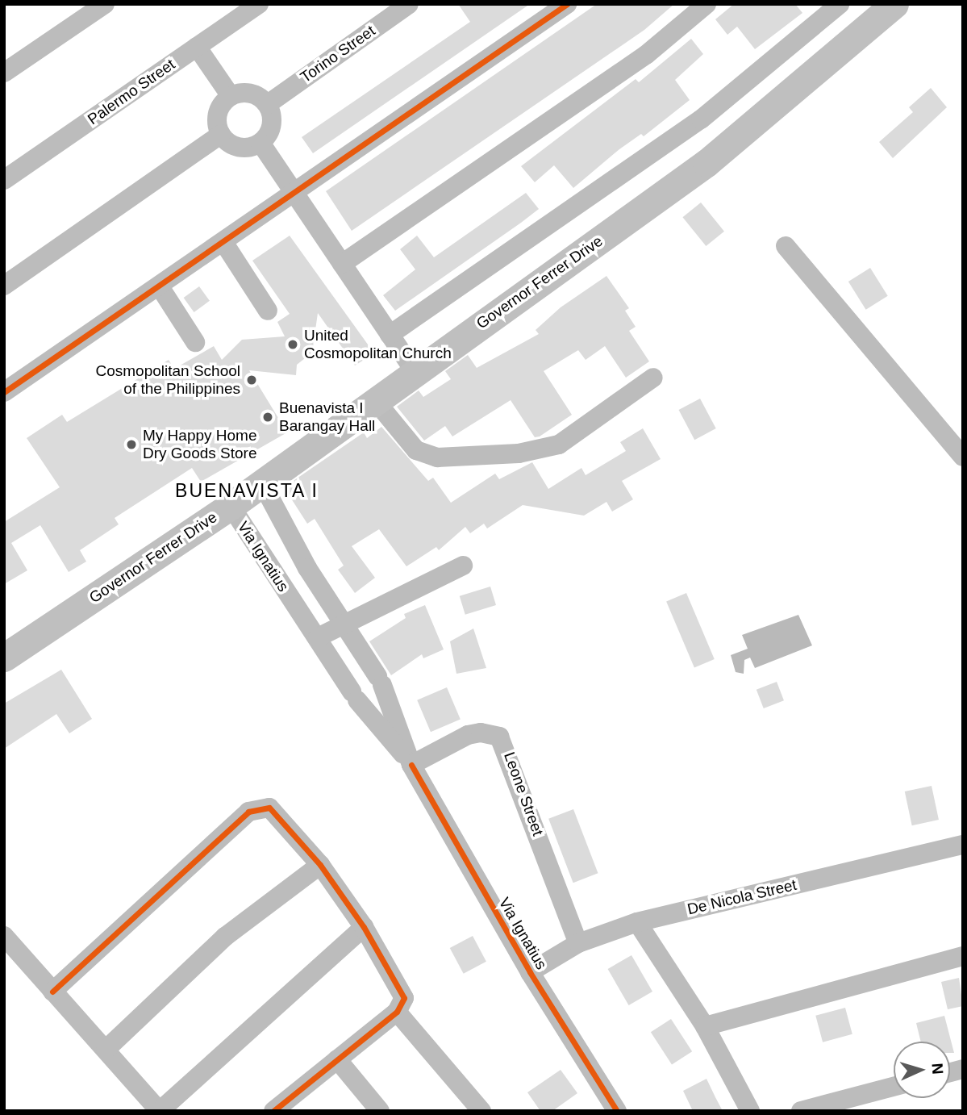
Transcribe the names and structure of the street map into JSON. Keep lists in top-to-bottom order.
{
  "streets": {
    "main road": ["Governor Ferrer Drive"],
    "street": [
      "Torino Street",
      "Palermo Street",
      "Via Ignatius",
      "Leone Street",
      "De Nicola Street"
    ]
  },
  "crossings": [
    ["Governor Ferrer Drive", "Via Ignatius"],
    ["Via Ignatius", "Leone Street"],
    ["Via Ignatius", "De Nicola Street"],
    ["Leone Street", "De Nicola Street"]
  ],
  "districts": ["BUENAVISTA I"],
  "places": [
    "United Cosmopolitan Church",
    "Cosmopolitan School of the Philippines",
    "Buenavista I Barangay Hall",
    "My Happy Home Dry Goods Store"
  ],
  "north": "right"
}
